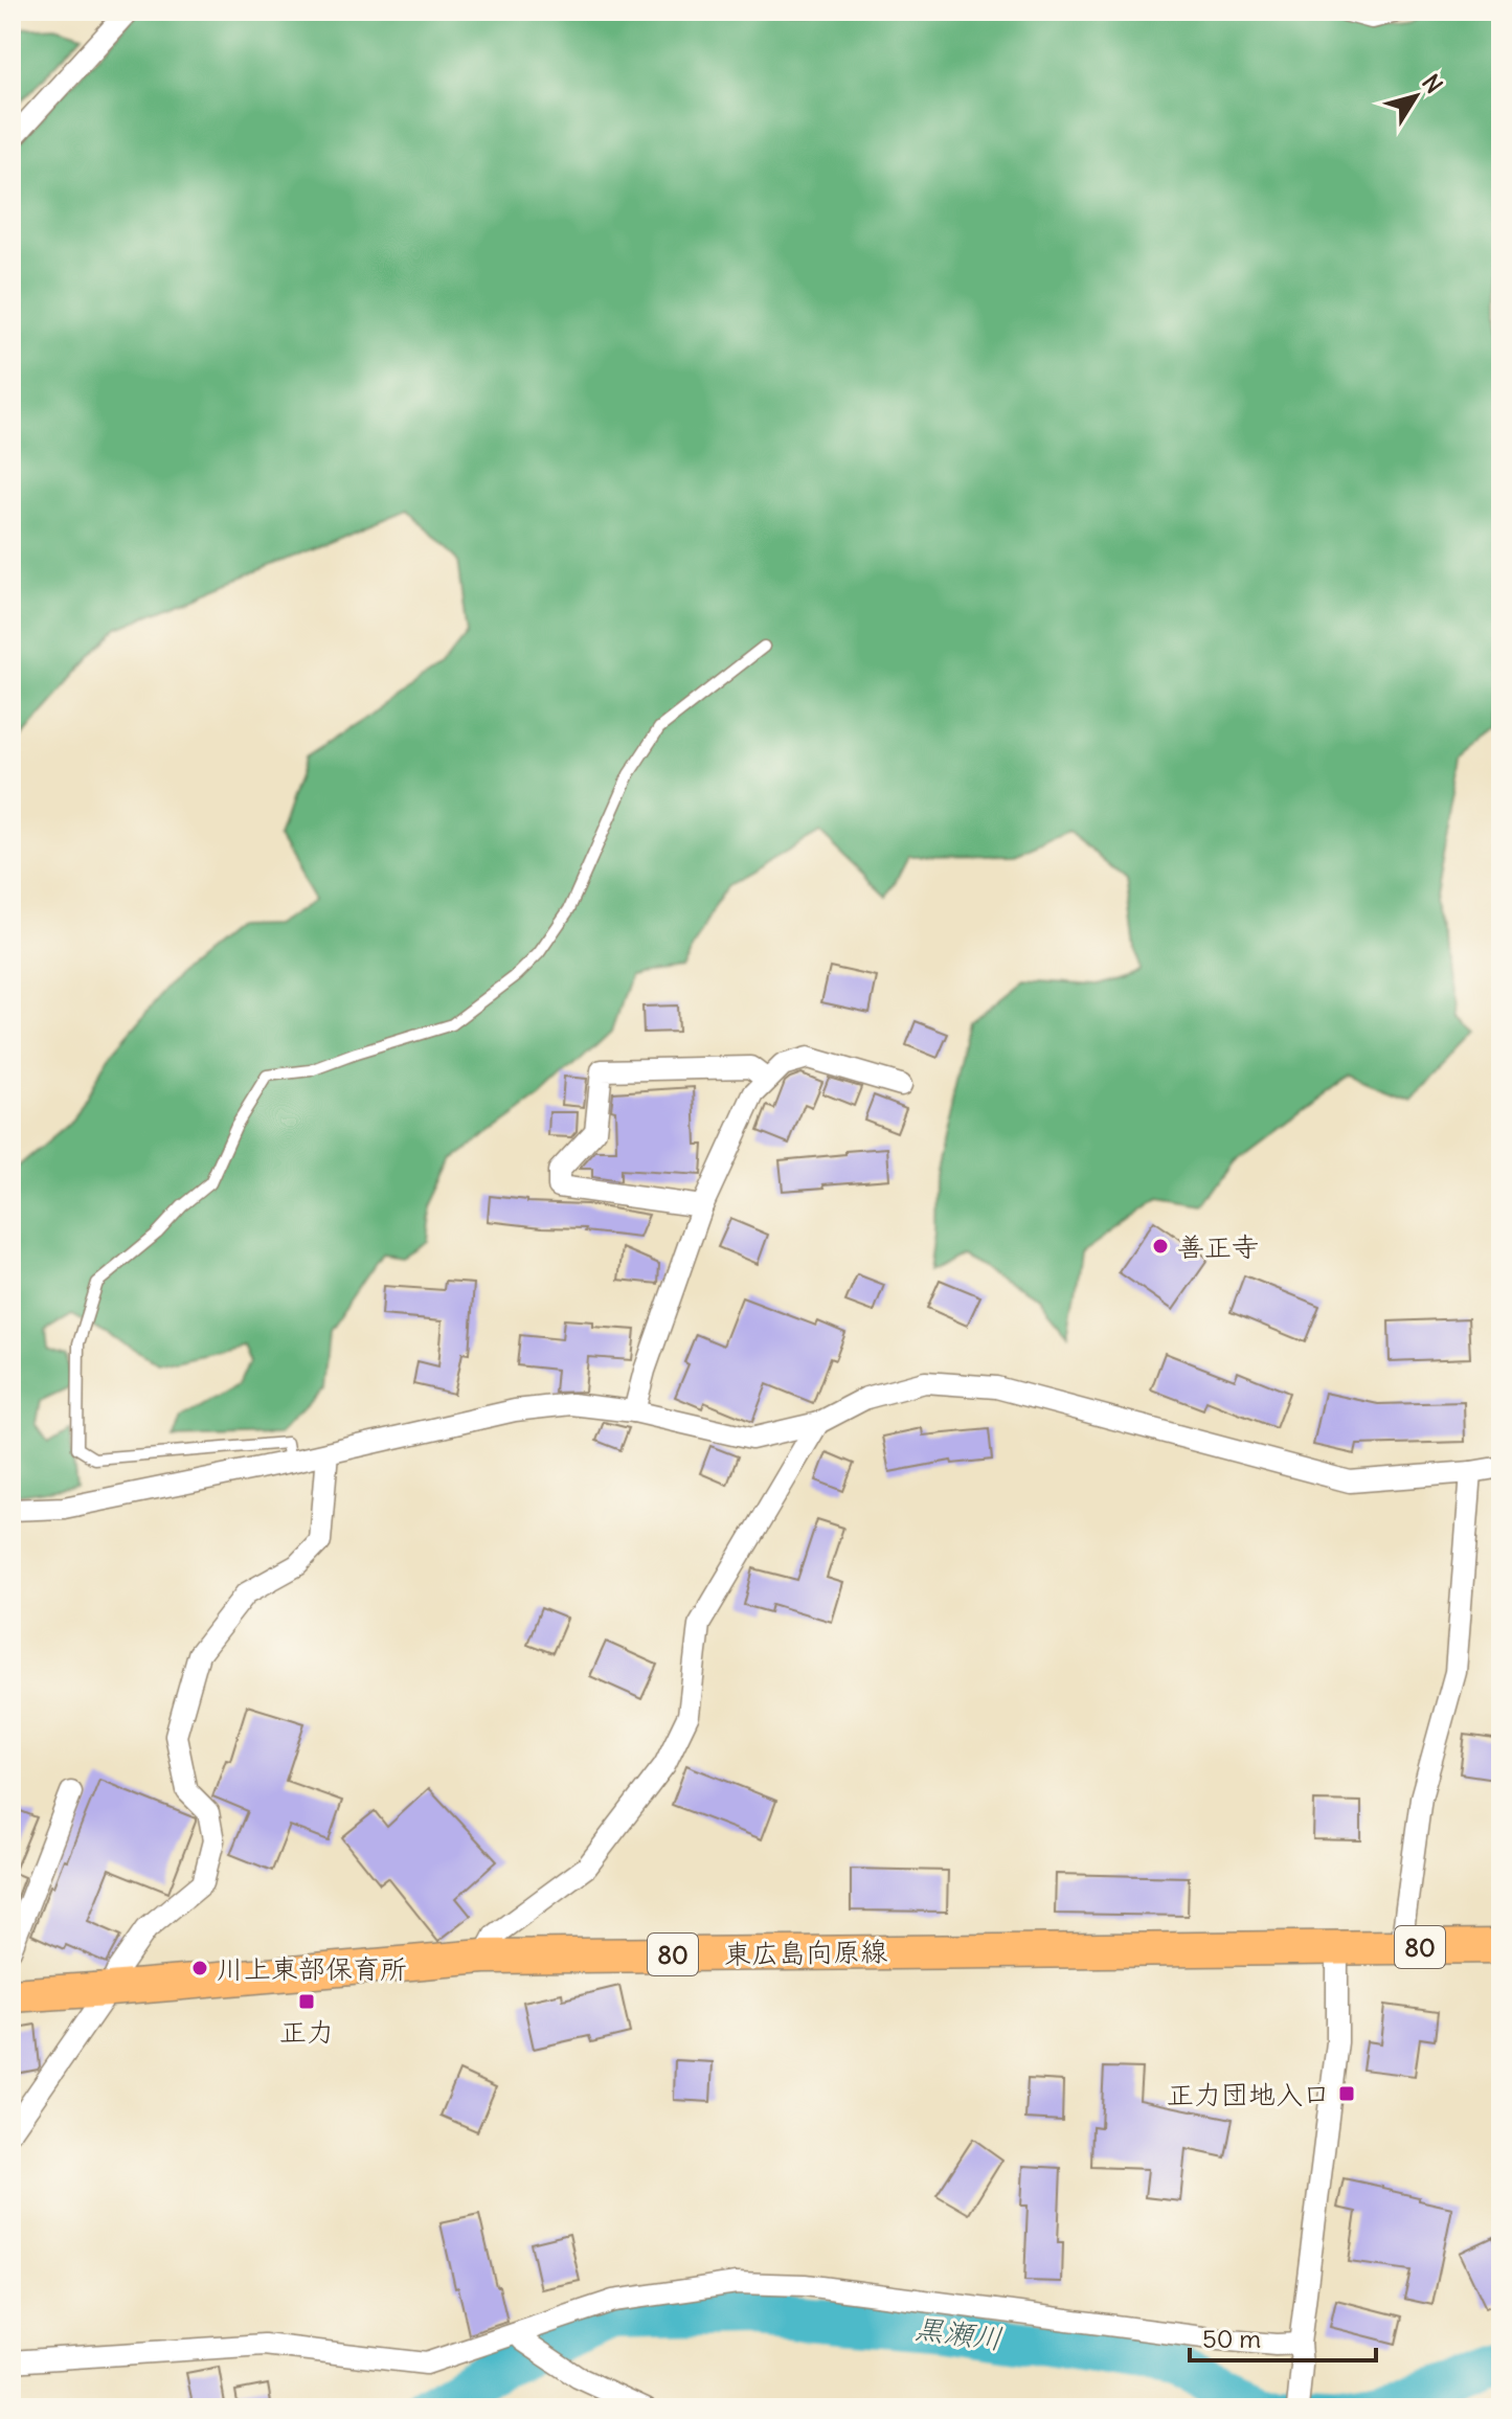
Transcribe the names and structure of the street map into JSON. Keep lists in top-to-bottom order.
{
  "streets": {
    "main road": ["80", "東広島向原線"]
  },
  "water": ["黒瀬川"],
  "places": {
    "other": ["善正寺", "川上東部保育所"],
    "transit": ["正力", "正力団地入口"]
  },
  "scale_bar": "50 m",
  "north": "top right"
}
